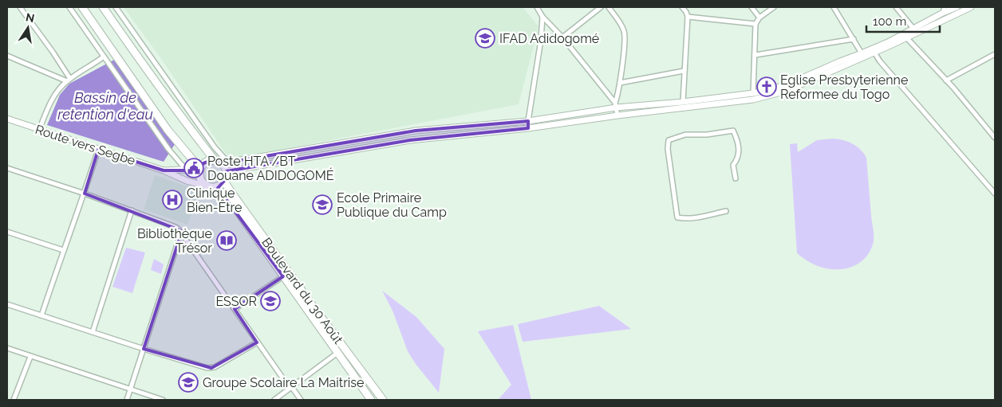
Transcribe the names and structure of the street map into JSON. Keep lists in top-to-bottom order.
{
  "streets": {
    "highway": ["Boulevard du 30 Août"],
    "main road": ["Route vers Segbe"]
  },
  "crossings": [
    ["Route vers Segbe", "Boulevard du 30 Août"]
  ],
  "water": ["Bassin de retention d'eau"],
  "places": {
    "school or university": [
      "IFAD Adidogomé",
      "Ecole Primaire Publique du Camp",
      "ESSOR",
      "Groupe Scolaire La Maitrise"
    ],
    "church": ["Eglise Presbyterienne Reformee du Togo"],
    "public building": ["Poste HTA /BT Douane ADIDOGOMÉ"],
    "hospital": ["Clinique Bien-Être"],
    "library": ["Bibliothèque Trésor"]
  },
  "scale_bar": "100 m",
  "north": "top"
}
